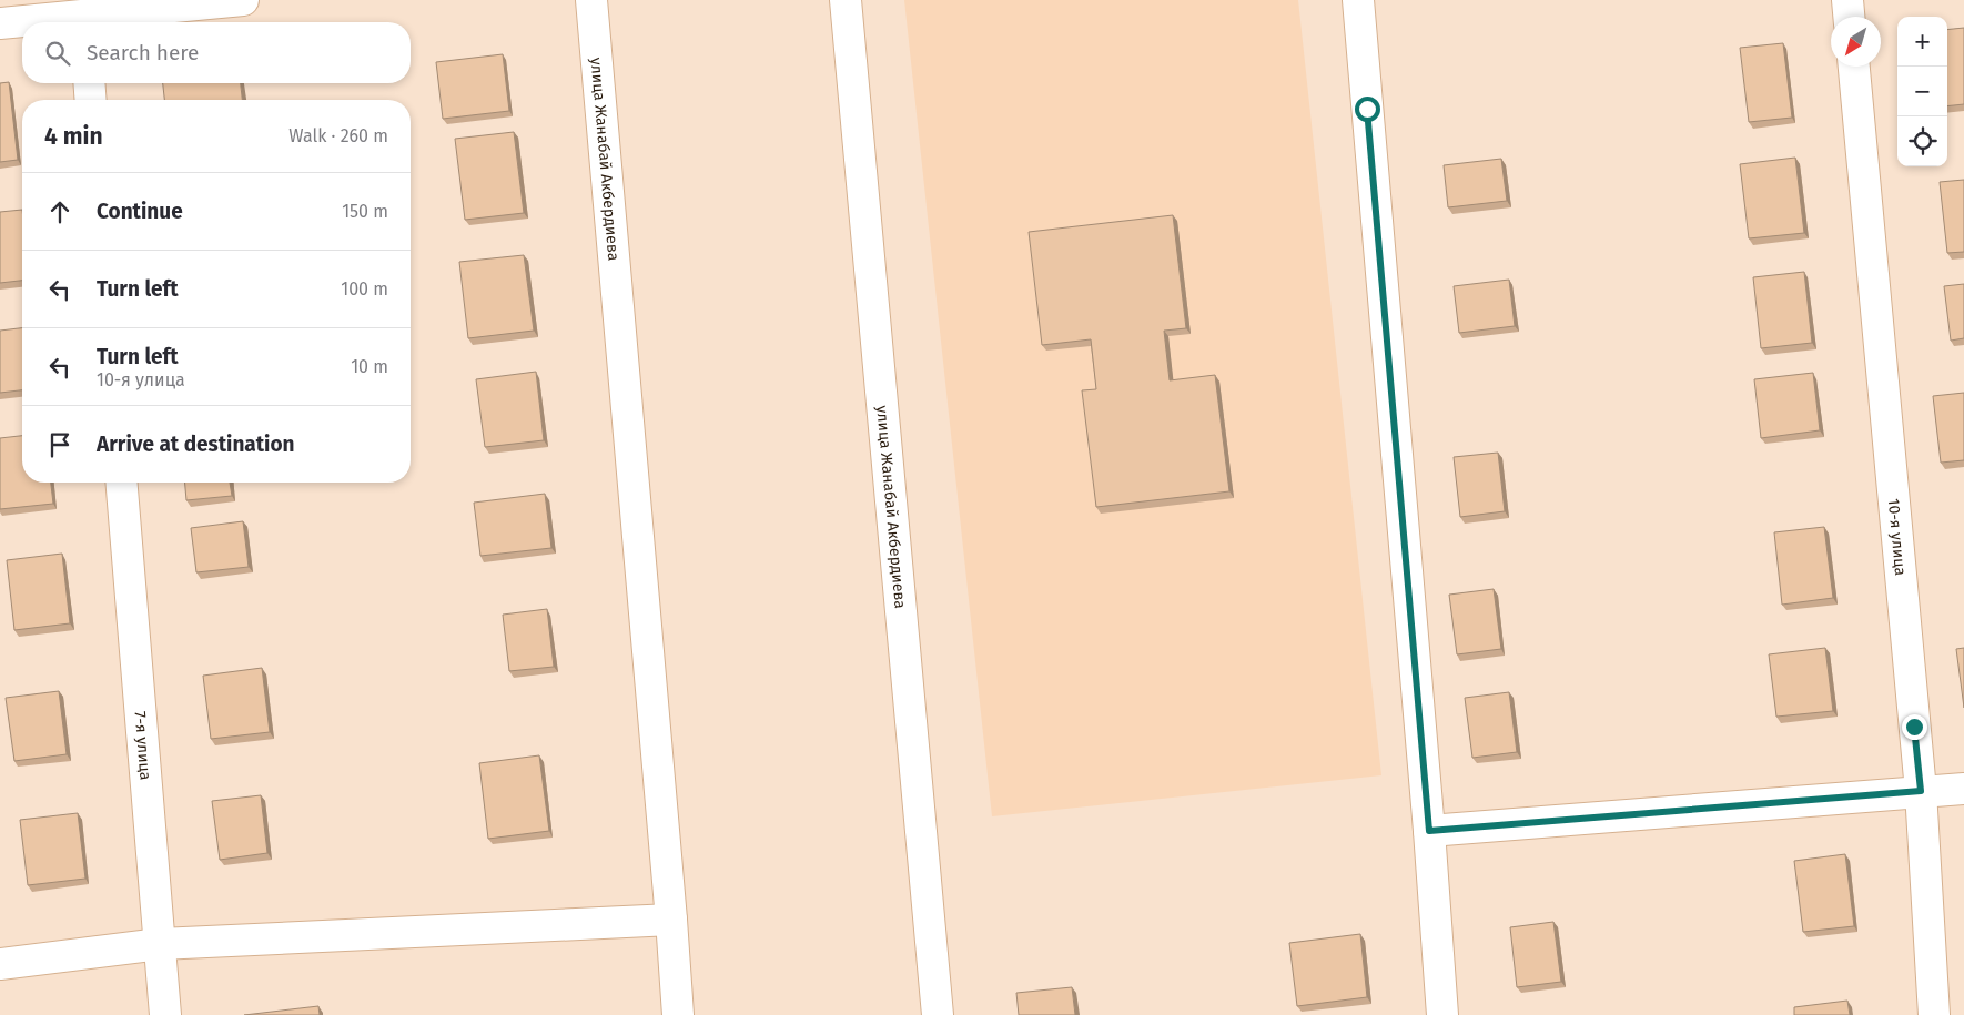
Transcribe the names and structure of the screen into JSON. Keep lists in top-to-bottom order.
{
  "streets": {
    "street": ["улица Жанабай Акбердиева", "10-я улица", "7-я улица"]
  },
  "north": "bottom left",
  "page": {
    "map_buttons": ["+", "−"],
    "search": "Search here",
    "heading": ["4 min", "Walk · 260 m"],
    "list": [
      ["Continue", "150 m"],
      ["Turn left", "100 m"],
      ["Turn left", "10-я улица", "10 m"],
      "Arrive at destination"
    ]
  }
}
